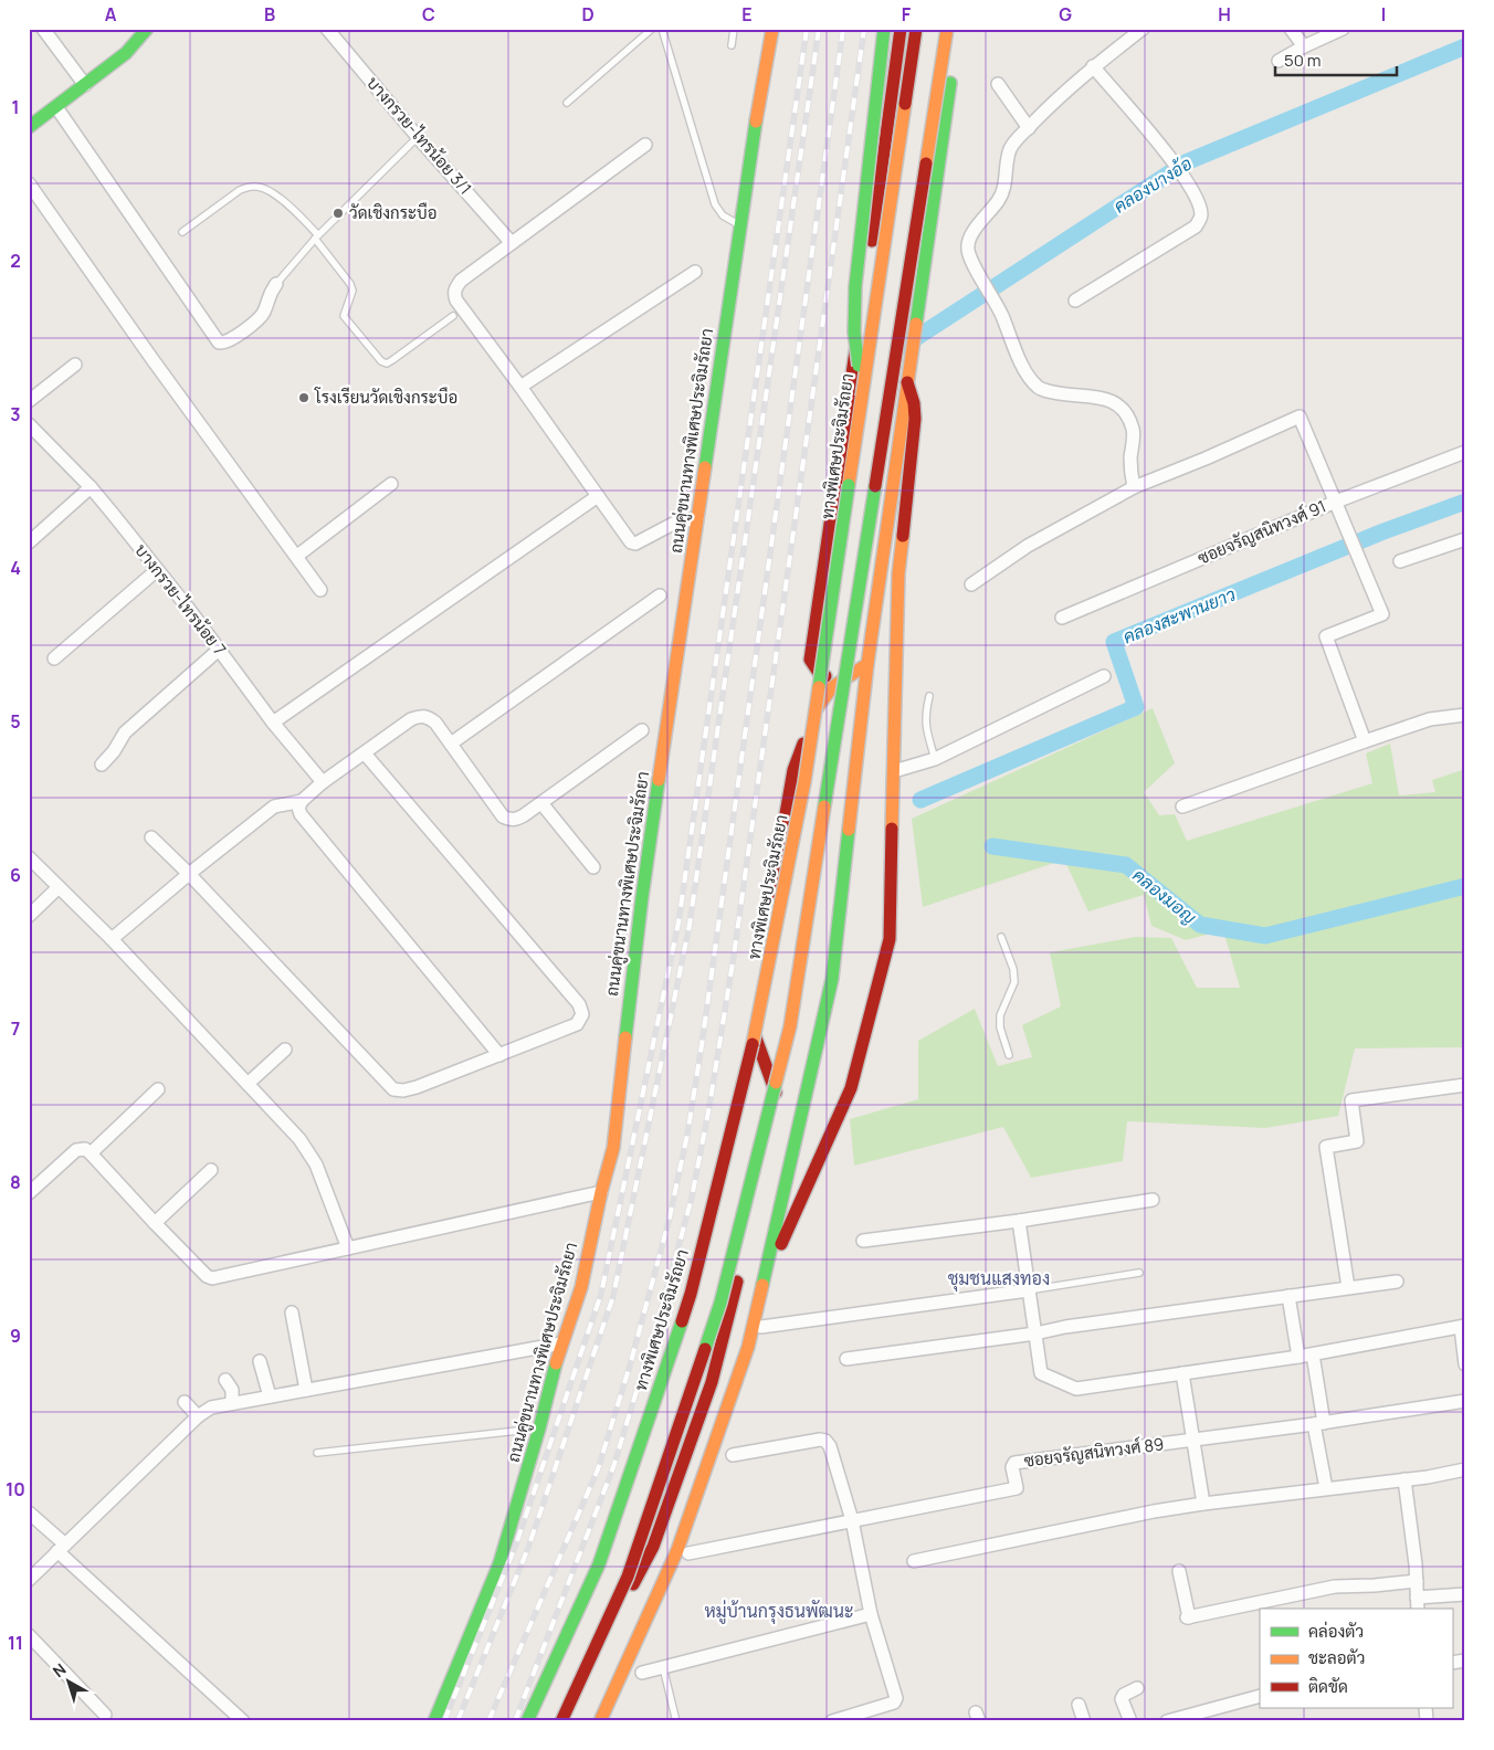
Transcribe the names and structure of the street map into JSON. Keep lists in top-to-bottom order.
{
  "streets": {
    "main road": ["ถนนคู่ขนานทางพิเศษประจิมรัถยา", "ทางพิเศษประจิมรัถยา"],
    "street": [
      "บางกรวย-ไทรน้อย 3/1",
      "ซอยจรัญสนิทวงศ์ 91",
      "บางกรวย-ไทรน้อย 7",
      "ซอยจรัญสนิทวงศ์ 89"
    ]
  },
  "districts": ["ชุมชนแสงทอง", "หมู่บ้านกรุงธนพัฒนะ"],
  "water": ["คลองบางอ้อ", "คลองสะพานยาว", "คลองมอญ"],
  "places": ["วัดเชิงกระบือ", "โรงเรียนวัดเชิงกระบือ"],
  "legend": ["คล่องตัว", "ชะลอตัว", "ติดขัด"],
  "scale_bar": "50 m",
  "north": "top left",
  "grid": {
    "columns": [
      "A",
      "B",
      "C",
      "D",
      "E",
      "F",
      "G",
      "H",
      "I"
    ],
    "rows": [
      "1",
      "2",
      "3",
      "4",
      "5",
      "6",
      "7",
      "8",
      "9",
      "10",
      "11"
    ]
  }
}
